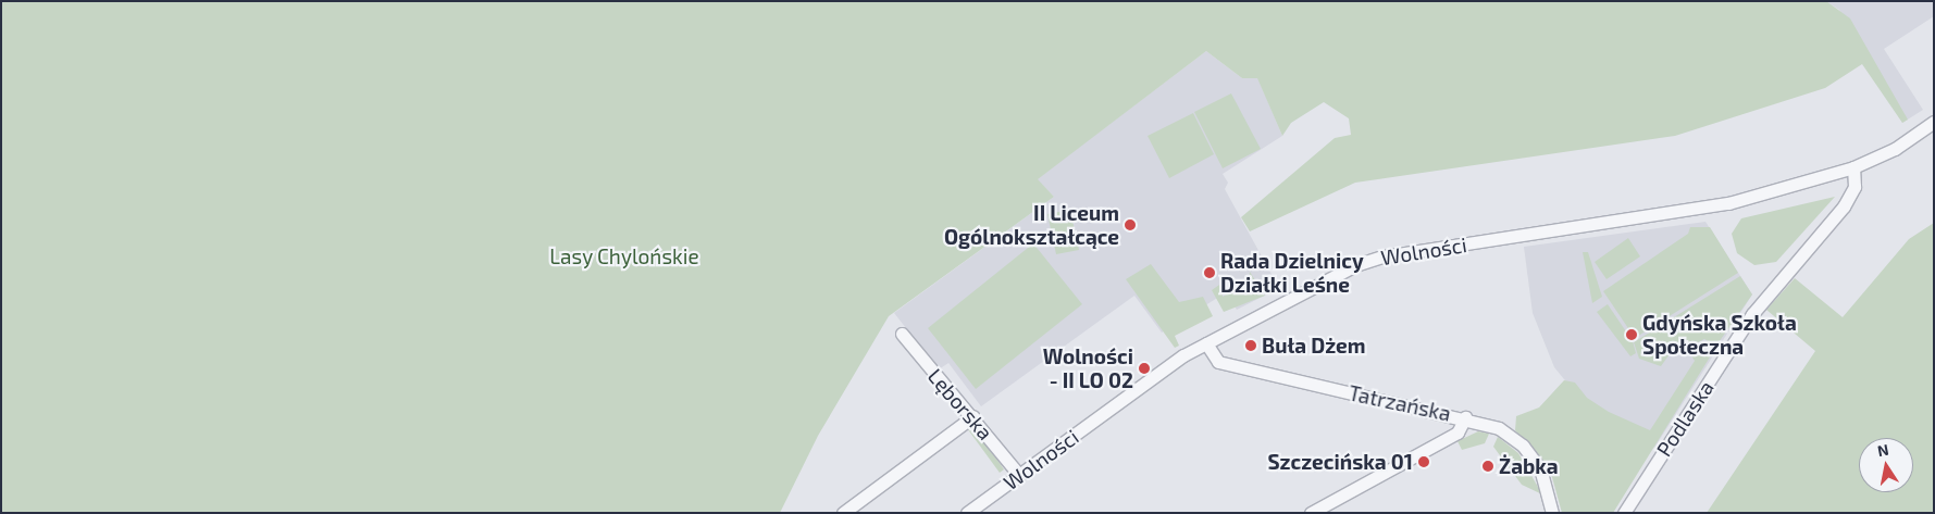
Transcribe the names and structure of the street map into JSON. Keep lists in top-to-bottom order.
{
  "streets": {
    "street": [
      "Wolności",
      "Tatrzańska",
      "Lęborska",
      "Podlaska"
    ]
  },
  "crossings": [
    ["Wolności", "Tatrzańska"],
    ["Wolności", "Lęborska"],
    ["Wolności", "Podlaska"]
  ],
  "parks": ["Lasy Chylońskie"],
  "places": [
    "II Liceum Ogólnokształcące",
    "Rada Dzielnicy Działki Leśne",
    "Gdyńska Szkoła Społeczna",
    "Buła Dżem",
    "Wolności - II LO 02",
    "Szczecińska 01",
    "Żabka"
  ],
  "north": "top"
}
